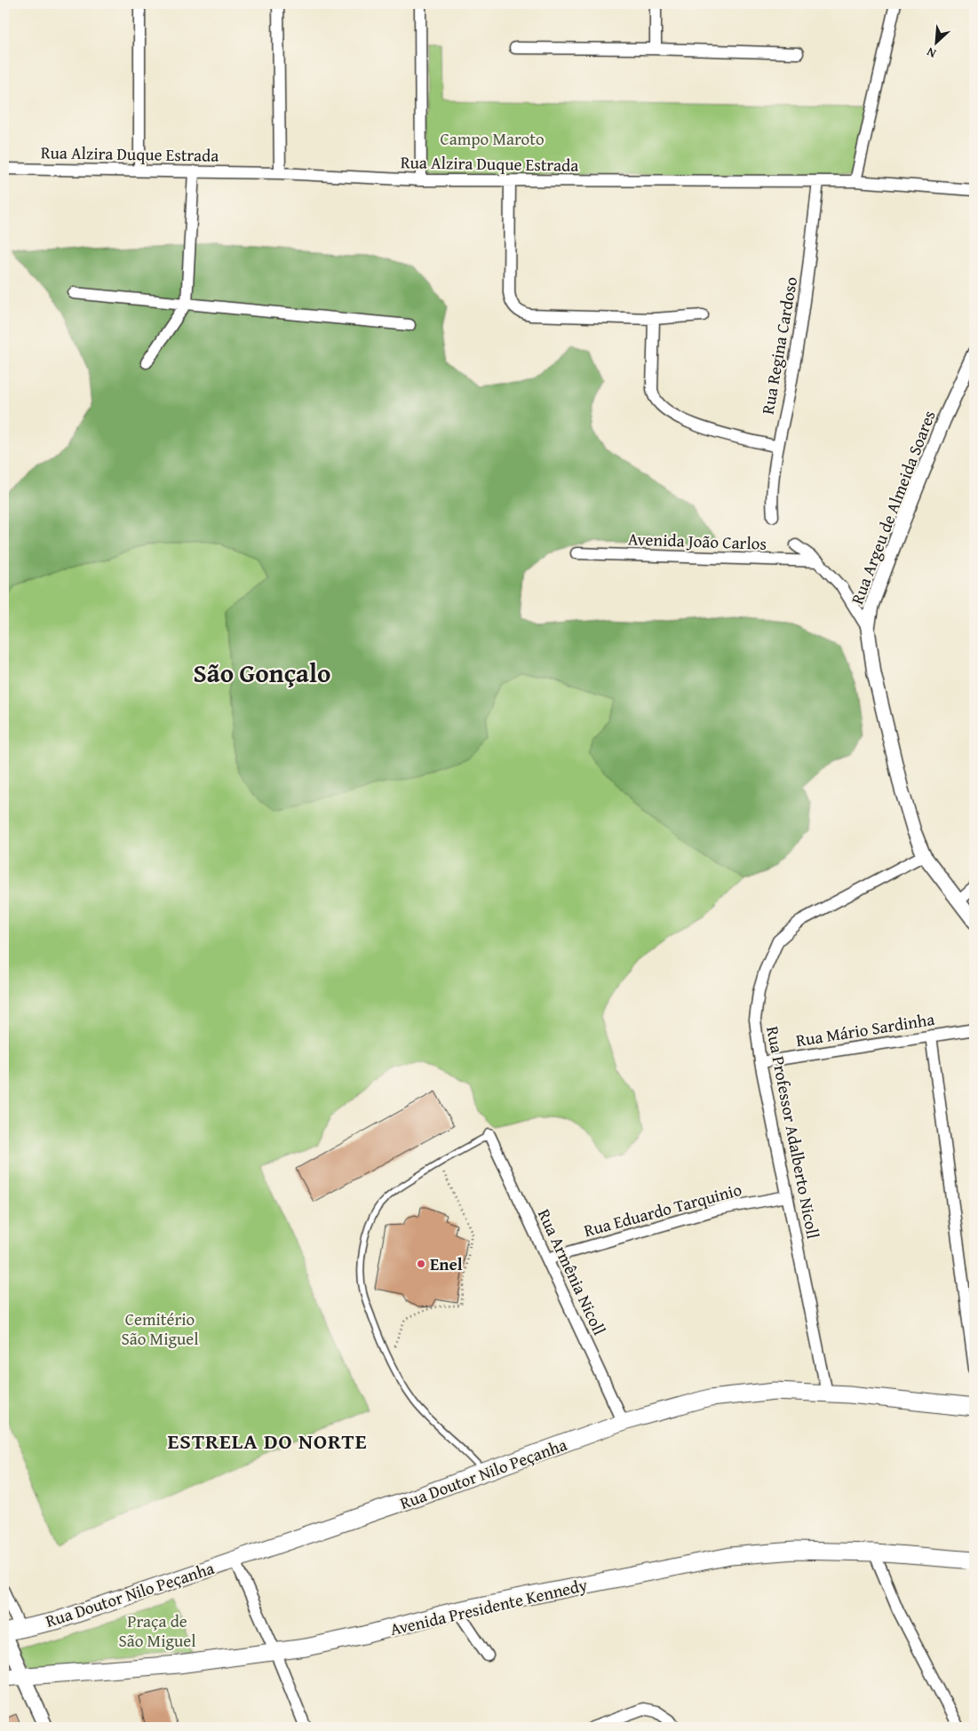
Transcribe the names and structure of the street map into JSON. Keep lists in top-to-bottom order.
{
  "streets": {
    "main road": ["Rua Doutor Nilo Peçanha", "Avenida Presidente Kennedy"],
    "street": [
      "Rua Alzira Duque Estrada",
      "Rua Regina Cardoso",
      "Rua Argeu de Almeida Soares",
      "Avenida João Carlos",
      "Rua Mário Sardinha",
      "Rua Professor Adalberto Nicoll",
      "Rua Eduardo Tarquinio",
      "Rua Armênia Nicoll"
    ]
  },
  "crossings": [
    ["Rua Alzira Duque Estrada", "Rua Regina Cardoso"],
    ["Rua Argeu de Almeida Soares", "Rua Professor Adalberto Nicoll"],
    ["Rua Mário Sardinha", "Rua Professor Adalberto Nicoll"],
    ["Rua Professor Adalberto Nicoll", "Rua Eduardo Tarquinio"],
    ["Rua Professor Adalberto Nicoll", "Rua Doutor Nilo Peçanha"],
    ["Rua Eduardo Tarquinio", "Rua Armênia Nicoll"],
    ["Rua Armênia Nicoll", "Rua Doutor Nilo Peçanha"]
  ],
  "districts": ["São Gonçalo", "ESTRELA DO NORTE"],
  "parks": ["Campo Maroto", "Cemitério São Miguel", "Praça de São Miguel"],
  "places": ["Enel"],
  "north": "bottom left"
}
